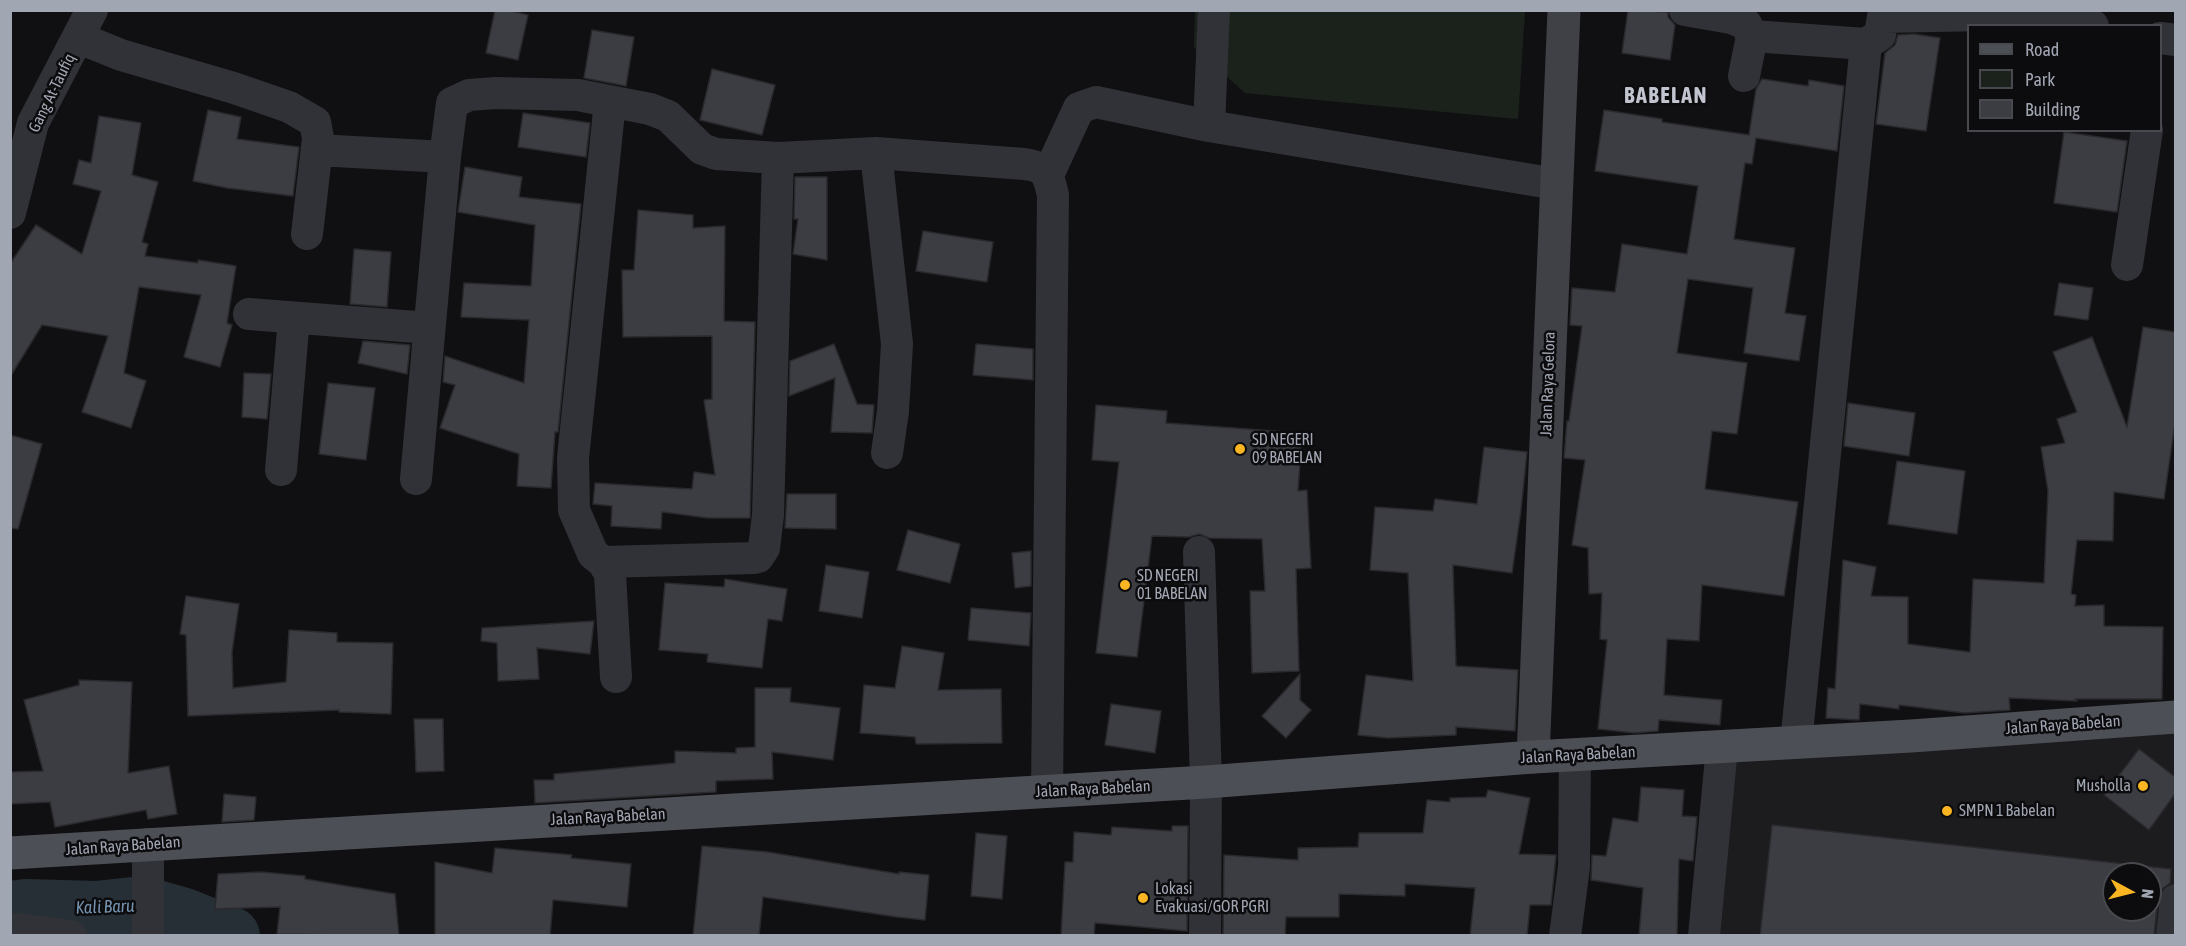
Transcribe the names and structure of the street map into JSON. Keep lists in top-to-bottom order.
{
  "streets": {
    "main road": ["Jalan Raya Babelan"],
    "street": ["Gang At-Taufiq", "Jalan Raya Gelora"]
  },
  "crossings": [
    ["Jalan Raya Gelora", "Jalan Raya Babelan"]
  ],
  "districts": ["BABELAN"],
  "water": ["Kali Baru"],
  "places": [
    "SD NEGERI 09 BABELAN",
    "SD NEGERI 01 BABELAN",
    "Musholla",
    "SMPN 1 Babelan",
    "Lokasi Evakuasi/GOR PGRI"
  ],
  "legend": ["Road", "Park", "Building"],
  "north": "right"
}
